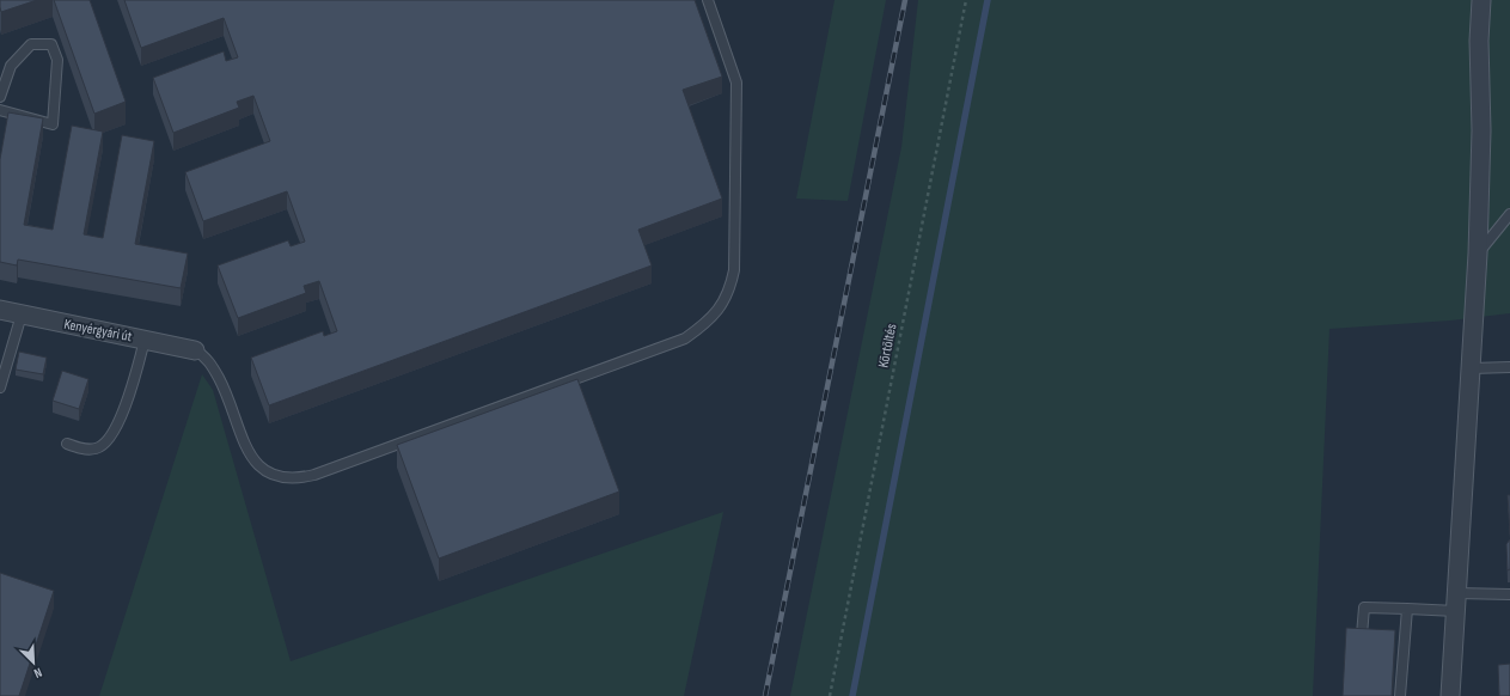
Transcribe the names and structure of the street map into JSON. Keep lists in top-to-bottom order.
{
  "streets": {
    "street": ["Kenyérgyári út"],
    "path": ["Körtöltés"]
  },
  "north": "bottom right"
}
